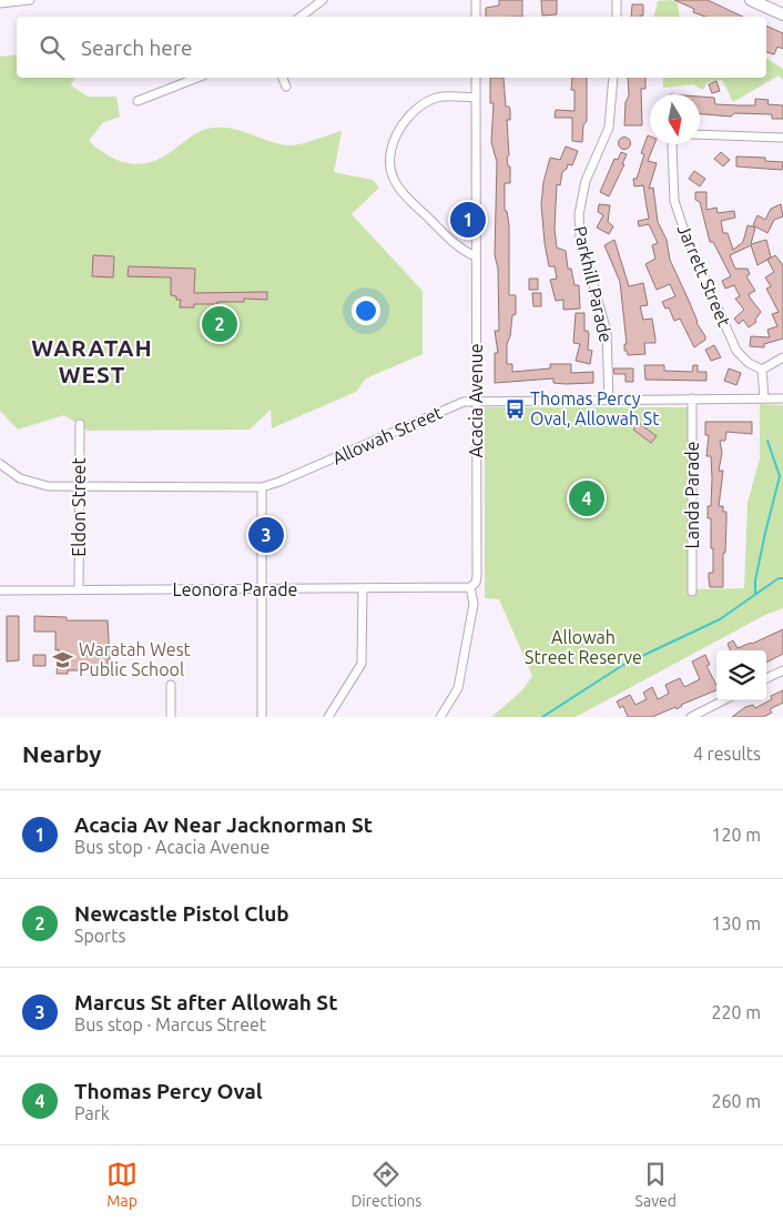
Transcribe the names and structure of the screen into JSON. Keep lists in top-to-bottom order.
{
  "streets": {
    "street": [
      "Jarrett Street",
      "Parkhill Parade",
      "Acacia Avenue",
      "Allowah Street",
      "Landa Parade",
      "Eldon Street",
      "Leonora Parade"
    ]
  },
  "crossings": [
    ["Parkhill Parade", "Allowah Street"],
    ["Acacia Avenue", "Allowah Street"],
    ["Acacia Avenue", "Leonora Parade"],
    ["Allowah Street", "Landa Parade"],
    ["Allowah Street", "Eldon Street"],
    ["Eldon Street", "Leonora Parade"]
  ],
  "districts": ["WARATAH WEST"],
  "parks": ["Allowah Street Reserve"],
  "places": {
    "bus stop": ["Thomas Percy Oval, Allowah St"],
    "school or university": ["Waratah West Public School"]
  },
  "north": "bottom",
  "page": {
    "search": "Search here",
    "pins": [
      "1",
      "2",
      "4",
      "3"
    ],
    "heading": ["Nearby", "4 results"],
    "list": [
      {
        "mark": "1",
        "name": "Acacia Av Near Jacknorman St",
        "note": "Bus stop · Acacia Avenue",
        "value": "120 m"
      },
      {
        "mark": "2",
        "name": "Newcastle Pistol Club",
        "note": "Sports",
        "value": "130 m"
      },
      {
        "mark": "3",
        "name": "Marcus St after Allowah St",
        "note": "Bus stop · Marcus Street",
        "value": "220 m"
      },
      {
        "mark": "4",
        "name": "Thomas Percy Oval",
        "note": "Park",
        "value": "260 m"
      }
    ],
    "nav": ["Map", "Directions", "Saved"]
  }
}
